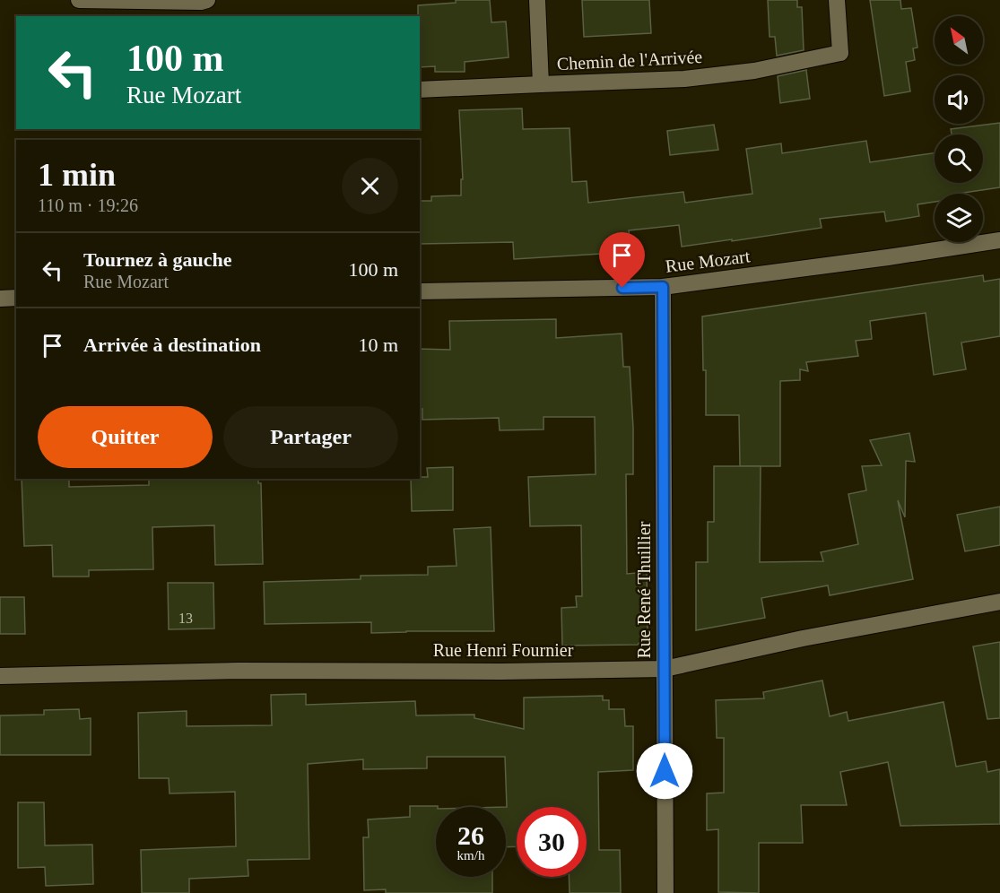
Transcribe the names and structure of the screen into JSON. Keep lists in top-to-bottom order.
{
  "streets": {
    "street": [
      "Chemin de l'Arrivée",
      "Rue Mozart",
      "Rue René Thuillier",
      "Rue Henri Fournier"
    ]
  },
  "crossings": [
    ["Rue Mozart", "Rue René Thuillier"],
    ["Rue René Thuillier", "Rue Henri Fournier"]
  ],
  "house_numbers": ["13"],
  "north": "top left",
  "page": {
    "turn": ["100 m", "Rue Mozart"],
    "heading": ["1 min", "110 m · 19:26"],
    "list": [
      {
        "name": "Tournez à gauche",
        "note": "Rue Mozart",
        "value": "100 m"
      },
      {
        "name": "Arrivée à destination",
        "value": "10 m"
      }
    ],
    "buttons": ["Quitter", "Partager"],
    "speed": "26 km/h",
    "limit": "30"
  }
}
